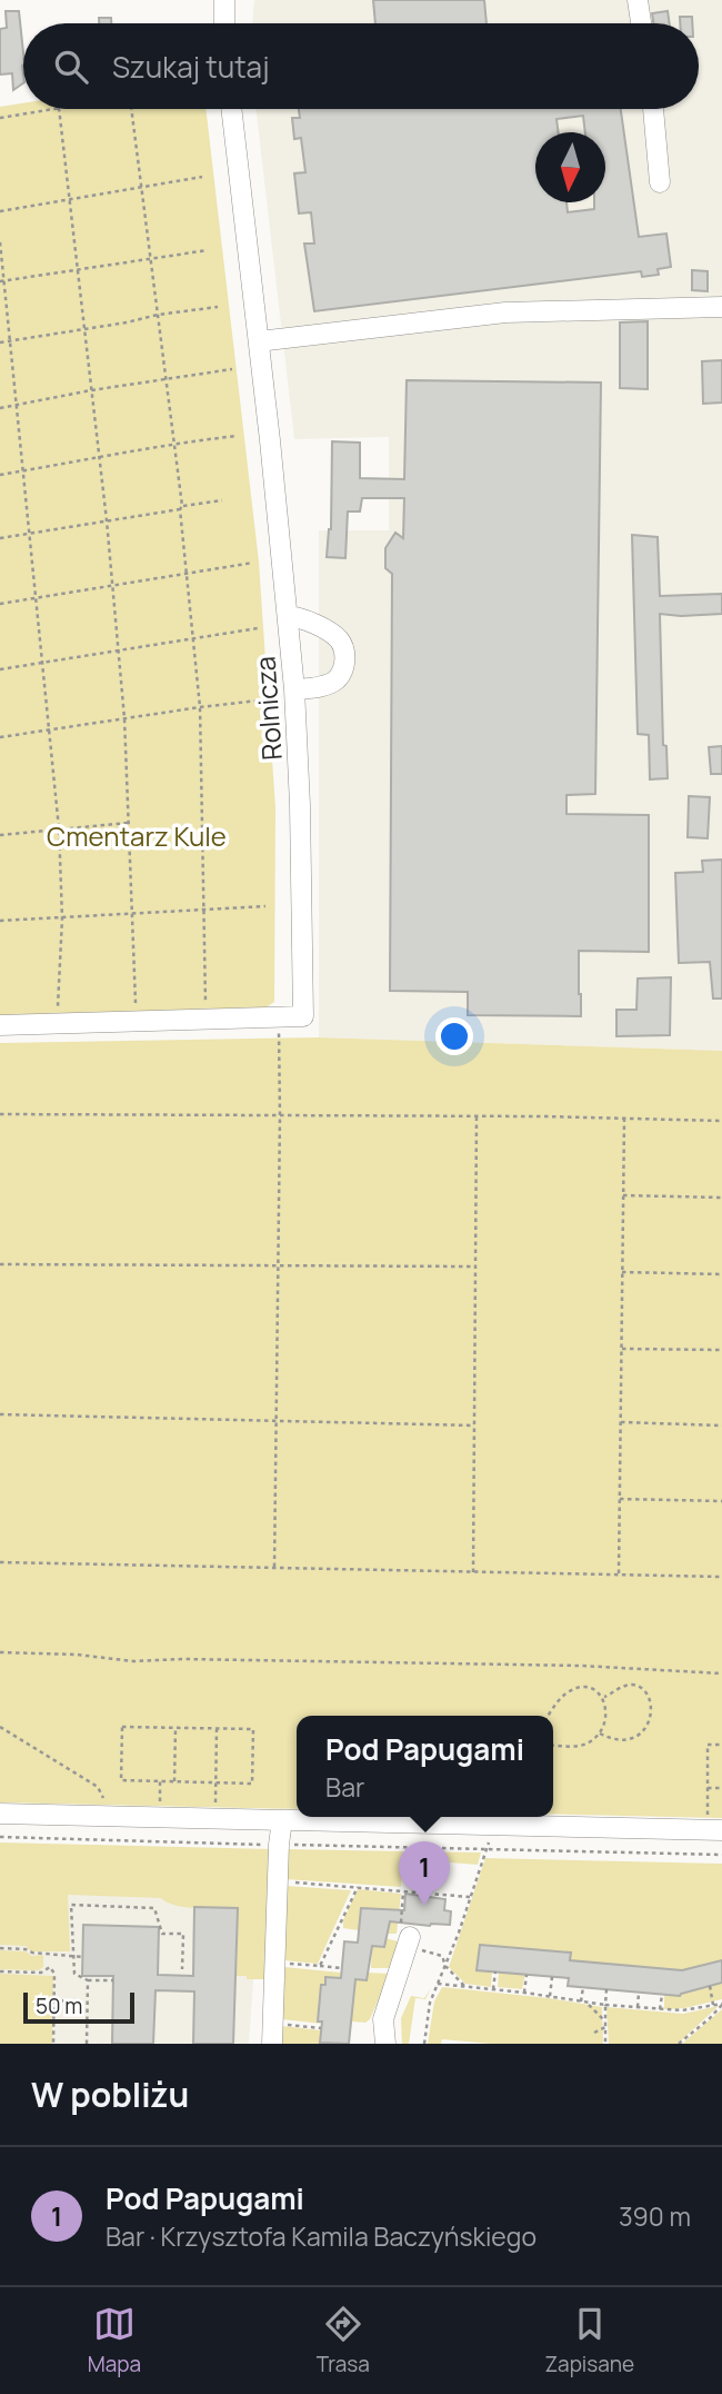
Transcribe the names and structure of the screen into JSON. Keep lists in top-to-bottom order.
{
  "streets": {
    "street": ["Rolnicza"]
  },
  "parks": ["Cmentarz Kule"],
  "scale_bar": "50 m",
  "north": "bottom",
  "page": {
    "search": "Szukaj tutaj",
    "popup": ["Pod Papugami", "Bar"],
    "pins": "1",
    "scale": "50 m",
    "heading": "W pobliżu",
    "list": [
      {
        "mark": "1",
        "name": "Pod Papugami",
        "note": "Bar · Krzysztofa Kamila Baczyńskiego",
        "value": "390 m"
      }
    ],
    "nav": ["Mapa", "Trasa", "Zapisane"]
  }
}
